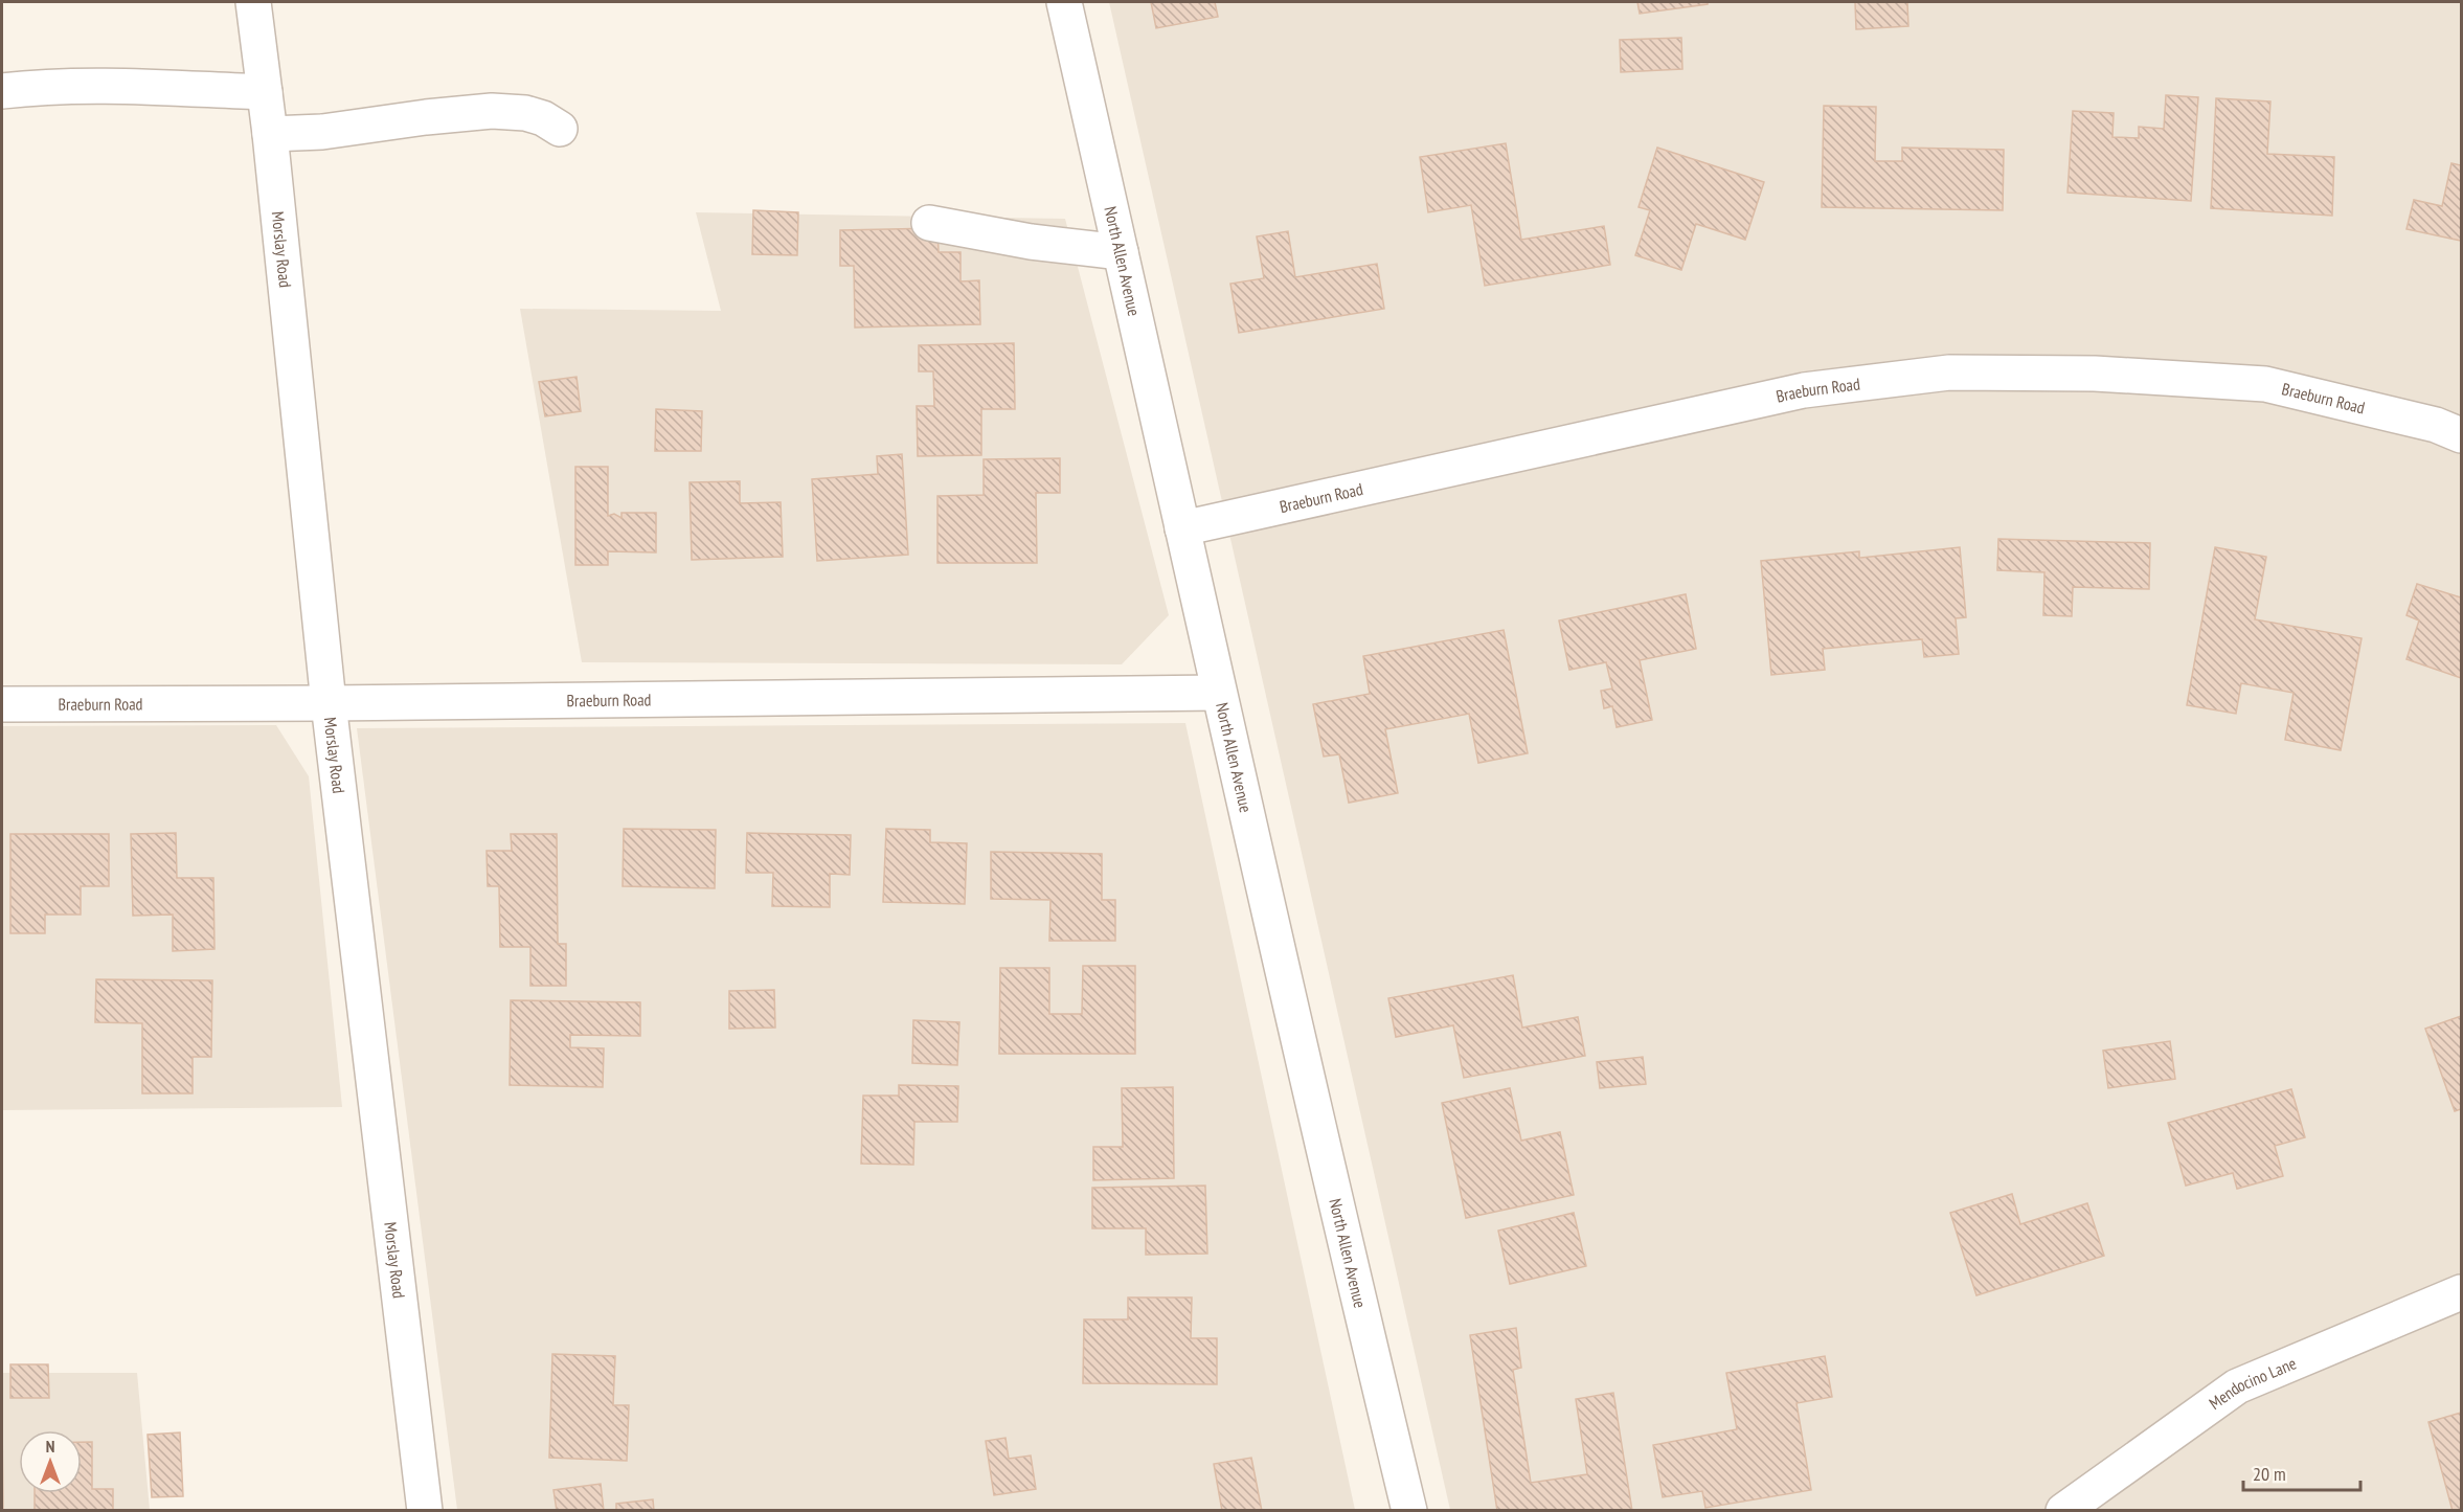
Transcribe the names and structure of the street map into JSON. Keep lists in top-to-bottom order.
{
  "streets": {
    "street": [
      "Morslay Road",
      "North Allen Avenue",
      "Braeburn Road",
      "Mendocino Lane"
    ]
  },
  "crossings": [
    ["Morslay Road", "Braeburn Road"],
    ["North Allen Avenue", "Braeburn Road"]
  ],
  "scale_bar": "20 m",
  "north": "top"
}
